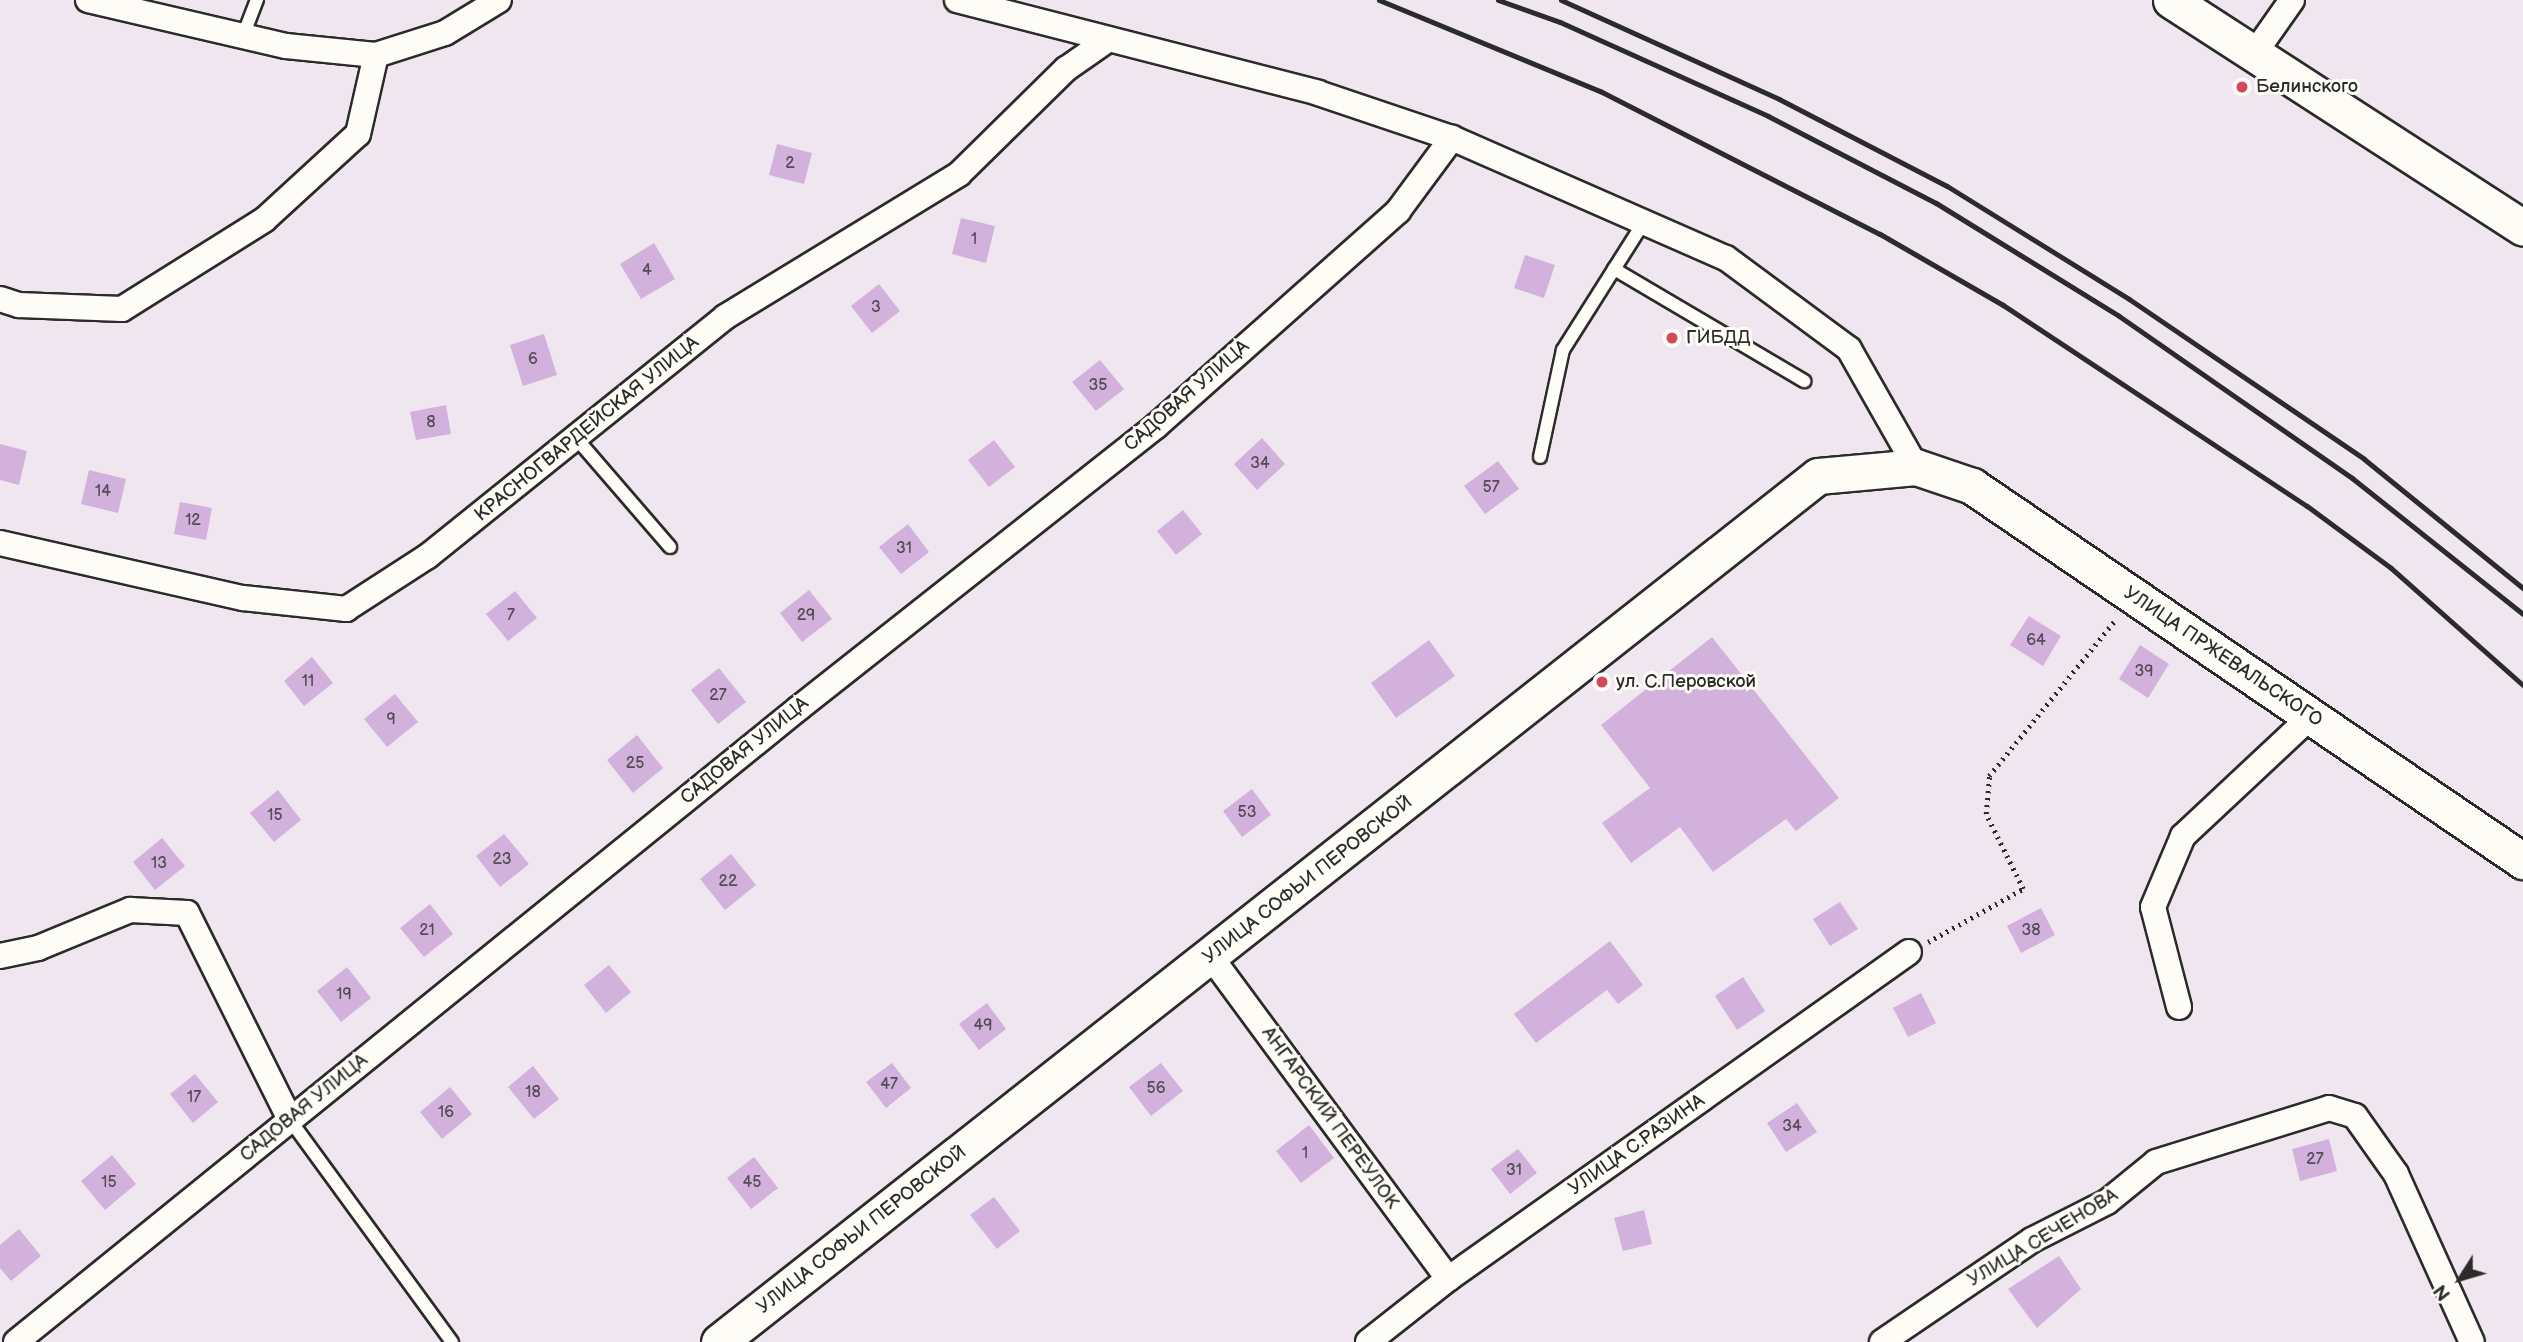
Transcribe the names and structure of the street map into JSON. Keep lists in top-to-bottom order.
{
  "streets": {
    "main road": ["УЛИЦА ПРЖЕВАЛЬСКОГО", "УЛИЦА СОФЬИ ПЕРОВСКОЙ"],
    "street": [
      "САДОВАЯ УЛИЦА",
      "КРАСНОГВАРДЕЙСКАЯ УЛИЦА",
      "АНГАРСКИЙ ПЕРЕУЛОК",
      "УЛИЦА С.РАЗИНА",
      "УЛИЦА СЕЧЕНОВА"
    ]
  },
  "crossings": [
    ["УЛИЦА ПРЖЕВАЛЬСКОГО", "УЛИЦА СОФЬИ ПЕРОВСКОЙ"],
    ["УЛИЦА СОФЬИ ПЕРОВСКОЙ", "АНГАРСКИЙ ПЕРЕУЛОК"],
    ["АНГАРСКИЙ ПЕРЕУЛОК", "УЛИЦА С.РАЗИНА"]
  ],
  "places": ["Белинского", "ГИБДД", "ул. С.Перовской"],
  "house_numbers": [
    "2",
    "1",
    "4",
    "3",
    "6",
    "35",
    "8",
    "34",
    "57",
    "14",
    "12",
    "31",
    "7",
    "29",
    "64",
    "39",
    "11",
    "27",
    "9",
    "25",
    "53",
    "15",
    "23",
    "13",
    "22",
    "21",
    "38",
    "19",
    "49",
    "47",
    "56",
    "18",
    "17",
    "16",
    "34",
    "1",
    "27",
    "31",
    "15",
    "45"
  ],
  "north": "bottom left"
}
